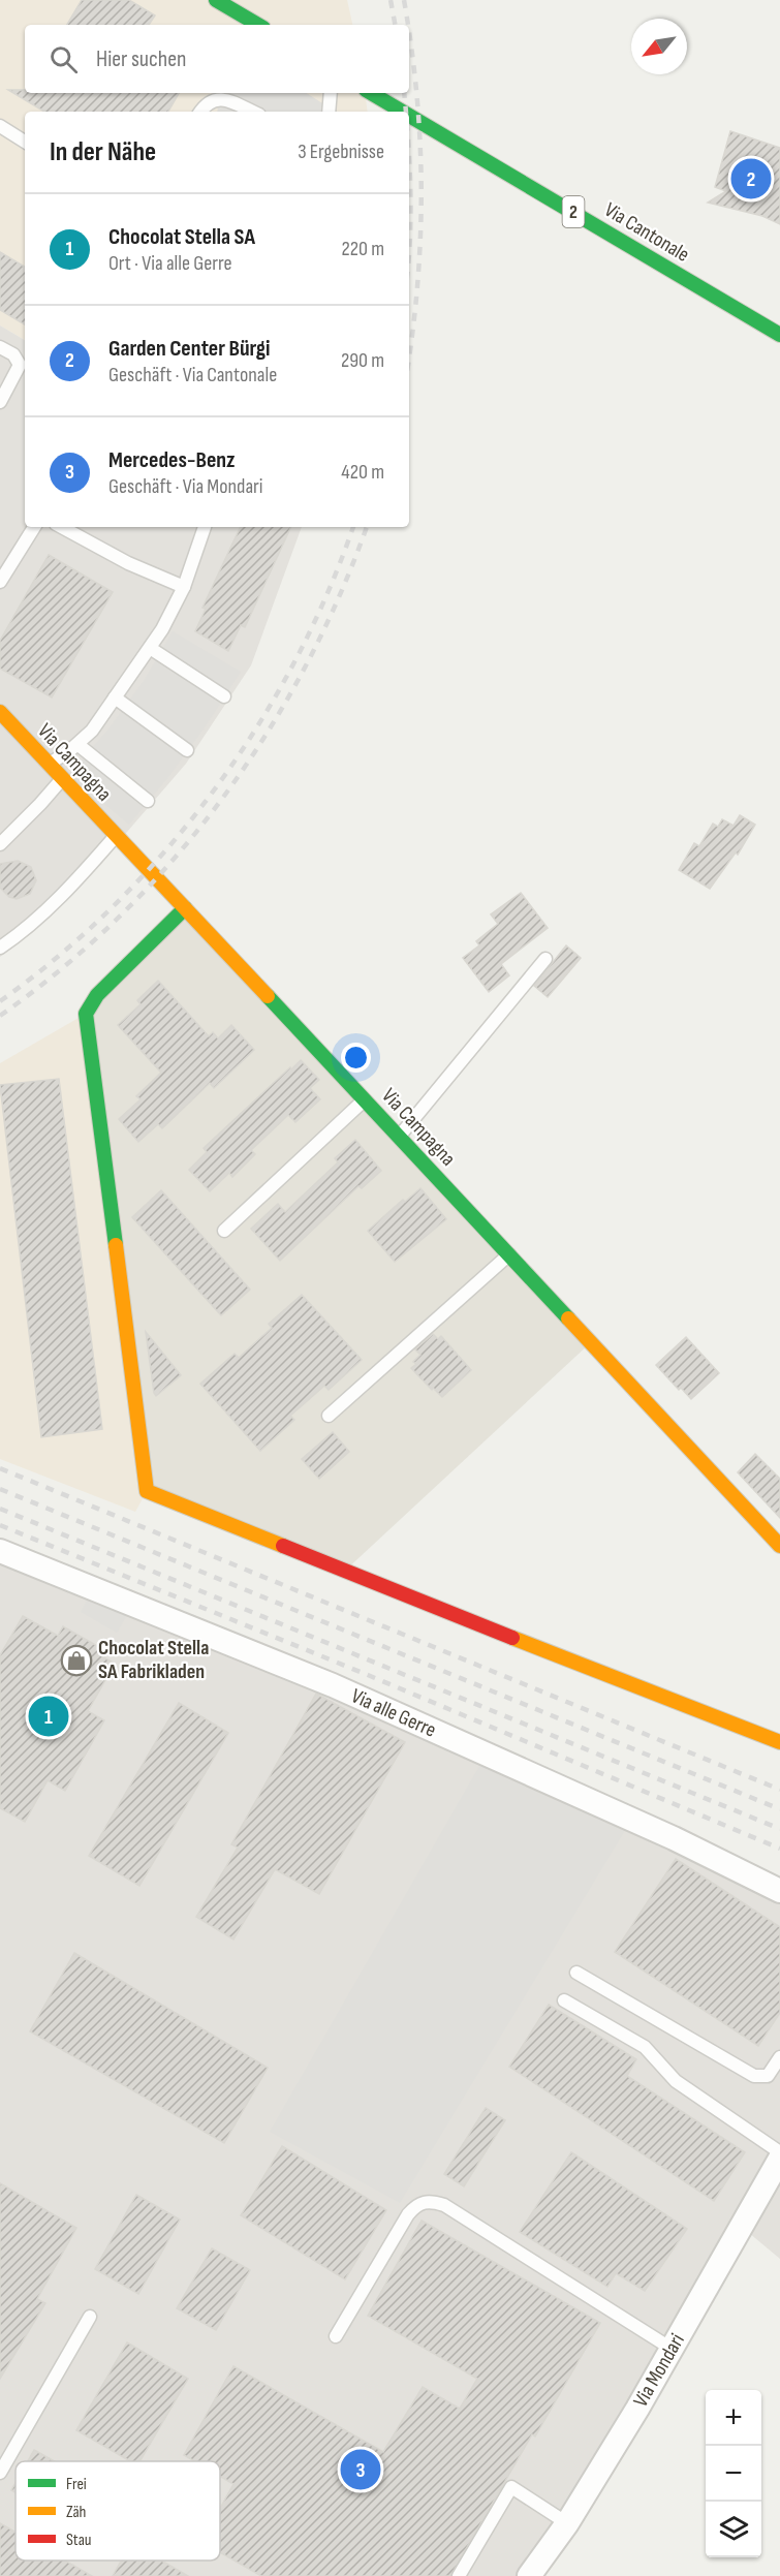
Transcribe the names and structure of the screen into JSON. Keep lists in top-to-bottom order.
{
  "streets": {
    "street": [
      "2",
      "Via Cantonale",
      "Via Campagna",
      "Via alle Gerre",
      "Via Mondari"
    ]
  },
  "places": {
    "shop": ["Chocolat Stella SA Fabrikladen"]
  },
  "legend": ["Frei", "Zäh", "Stau"],
  "north": "bottom left",
  "page": {
    "search": "Hier suchen",
    "heading": ["In der Nähe", "3 Ergebnisse"],
    "pins": ["2", "1", "3"],
    "list": [
      {
        "mark": "1",
        "name": "Chocolat Stella SA",
        "note": "Ort · Via alle Gerre",
        "value": "220 m"
      },
      {
        "mark": "2",
        "name": "Garden Center Bürgi",
        "note": "Geschäft · Via Cantonale",
        "value": "290 m"
      },
      {
        "mark": "3",
        "name": "Mercedes-Benz",
        "note": "Geschäft · Via Mondari",
        "value": "420 m"
      }
    ],
    "map_buttons": ["+", "−"]
  }
}
